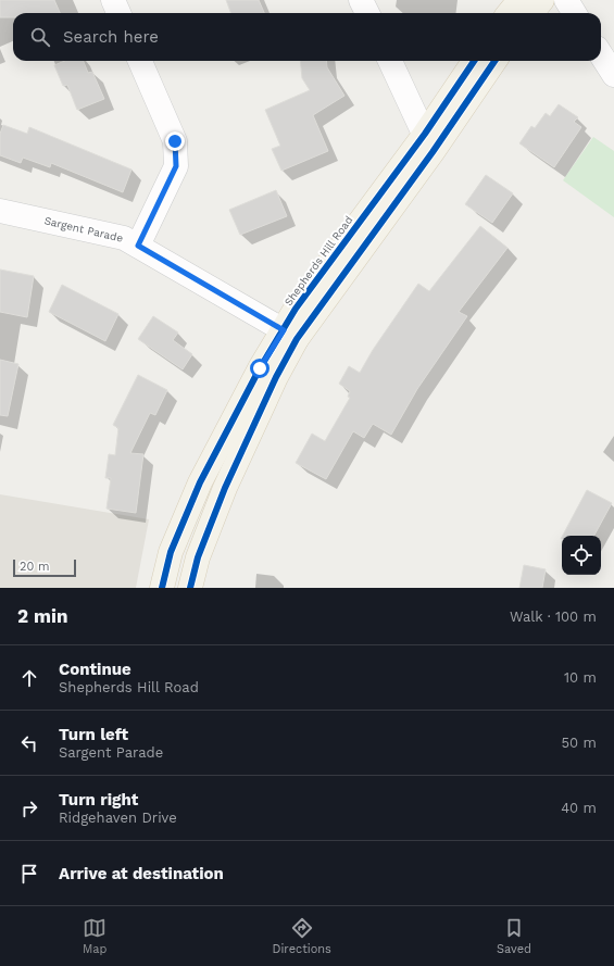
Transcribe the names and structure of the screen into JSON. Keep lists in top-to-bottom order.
{
  "streets": {
    "main road": ["Shepherds Hill Road"],
    "street": ["Sargent Parade"]
  },
  "crossings": [
    ["Sargent Parade", "Shepherds Hill Road"]
  ],
  "scale_bar": "20 m",
  "page": {
    "search": "Search here",
    "scale": "20 m",
    "heading": ["2 min", "Walk · 100 m"],
    "list": [
      ["Continue", "Shepherds Hill Road", "10 m"],
      ["Turn left", "Sargent Parade", "50 m"],
      ["Turn right", "Ridgehaven Drive", "40 m"],
      "Arrive at destination"
    ],
    "nav": ["Map", "Directions", "Saved"]
  }
}
